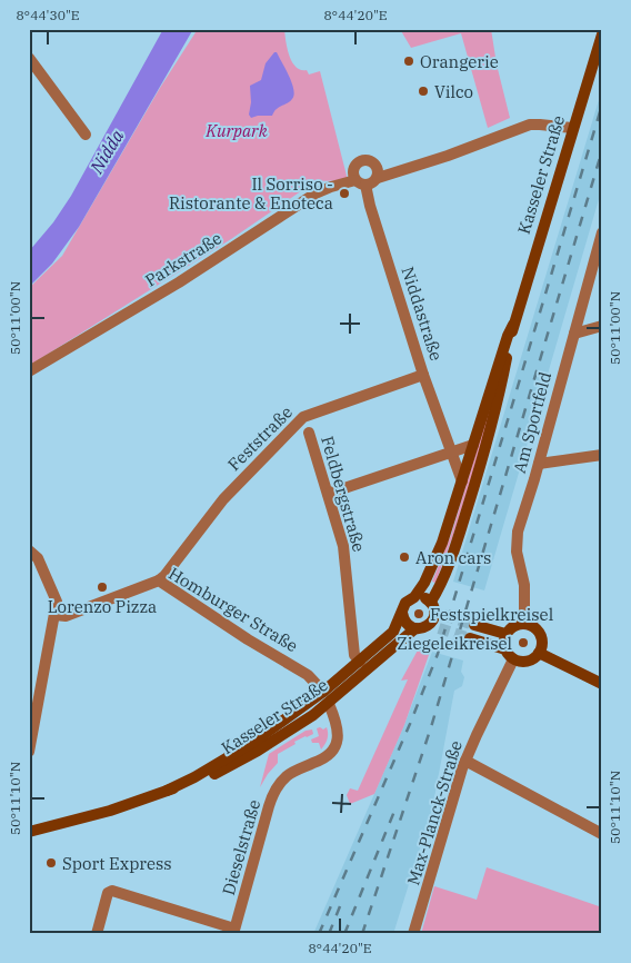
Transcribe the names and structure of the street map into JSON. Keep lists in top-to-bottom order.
{
  "streets": {
    "main road": ["Kasseler Straße"],
    "street": [
      "Parkstraße",
      "Niddastraße",
      "Am Sportfeld",
      "Feststraße",
      "Feldbergstraße",
      "Homburger Straße",
      "Max-Planck-Straße",
      "Dieselstraße"
    ]
  },
  "crossings": [
    ["Kasseler Straße", "Niddastraße"],
    ["Kasseler Straße", "Feldbergstraße"],
    ["Kasseler Straße", "Homburger Straße"],
    ["Kasseler Straße", "Dieselstraße"],
    ["Parkstraße", "Niddastraße"],
    ["Niddastraße", "Feststraße"],
    ["Am Sportfeld", "Max-Planck-Straße"],
    ["Feststraße", "Homburger Straße"]
  ],
  "water": ["Nidda"],
  "parks": ["Kurpark"],
  "places": [
    "Orangerie",
    "Vilco",
    "Il Sorriso - Ristorante & Enoteca",
    "Aron cars",
    "Lorenzo Pizza",
    "Festspielkreisel",
    "Ziegeleikreisel",
    "Sport Express"
  ],
  "coordinates": [
    "8°44'30\"E",
    "8°44'20\"E",
    "50°11'00\"N",
    "50°11'10\"N"
  ]
}
